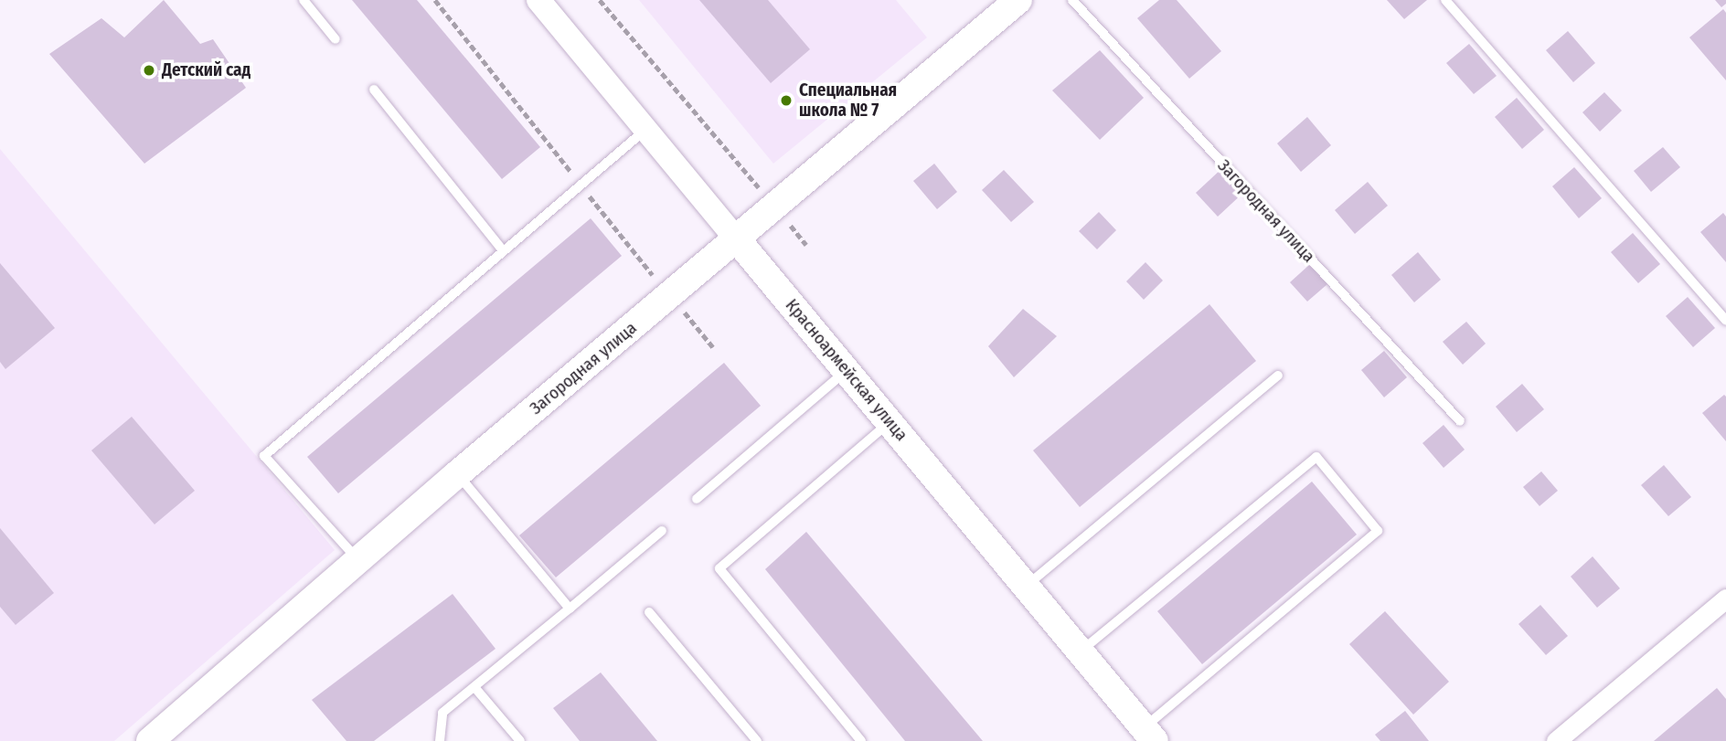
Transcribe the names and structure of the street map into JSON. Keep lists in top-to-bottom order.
{
  "streets": {
    "main road": ["Загородная улица", "Красноармейская улица"]
  },
  "crossings": [
    ["Загородная улица", "Красноармейская улица"]
  ],
  "places": ["Детский сад", "Специальная школа № 7"]
}
